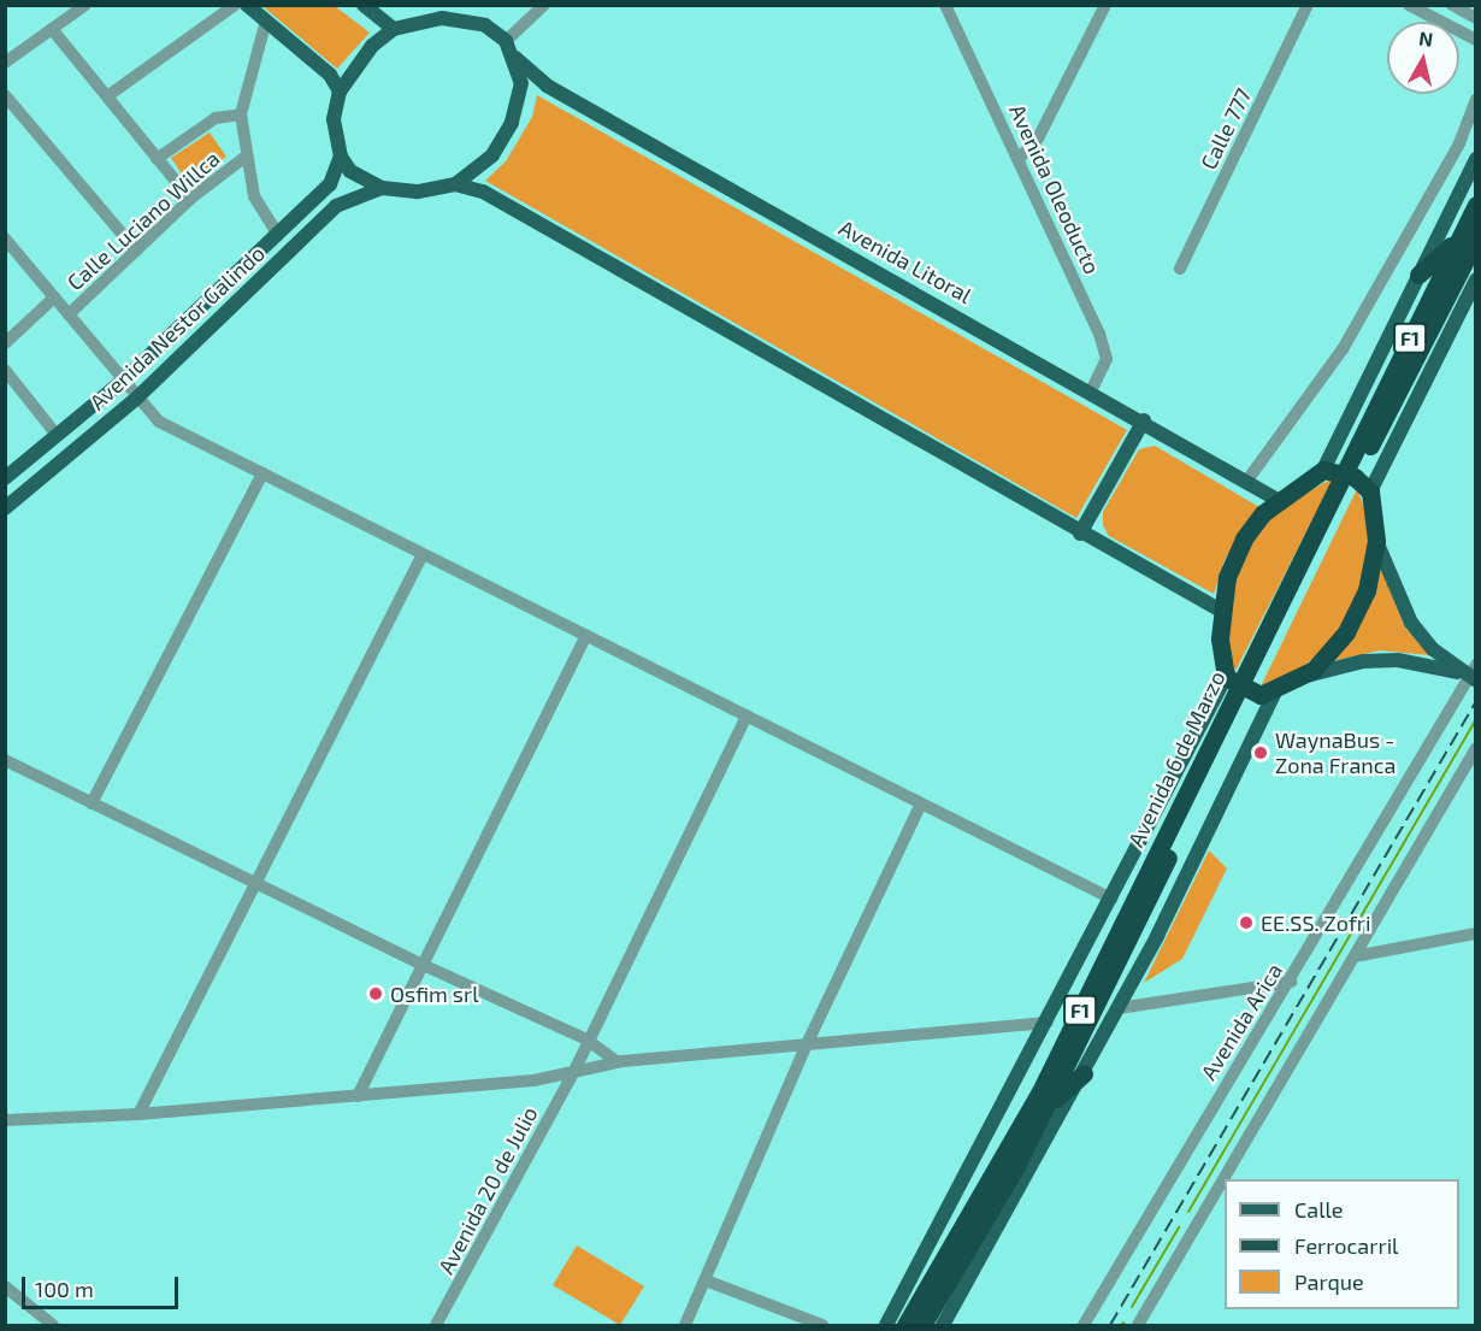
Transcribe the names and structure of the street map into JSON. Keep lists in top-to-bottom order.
{
  "streets": {
    "highway": ["F1", "Avenida 6 de Marzo"],
    "main road": ["Avenida Litoral", "Avenida Nestor Galindo"],
    "street": [
      "Calle 777",
      "Avenida Oleoducto",
      "Calle Luciano Willca",
      "Avenida Arica",
      "Avenida 20 de Julio"
    ]
  },
  "crossings": [
    ["Avenida Oleoducto", "Avenida Litoral"],
    ["Avenida Litoral", "Avenida Nestor Galindo"]
  ],
  "places": ["WaynaBus - Zona Franca", "EE.SS. Zofri", "Osfim srl"],
  "legend": ["Calle", "Ferrocarril", "Parque"],
  "scale_bar": "100 m",
  "north": "top"
}
